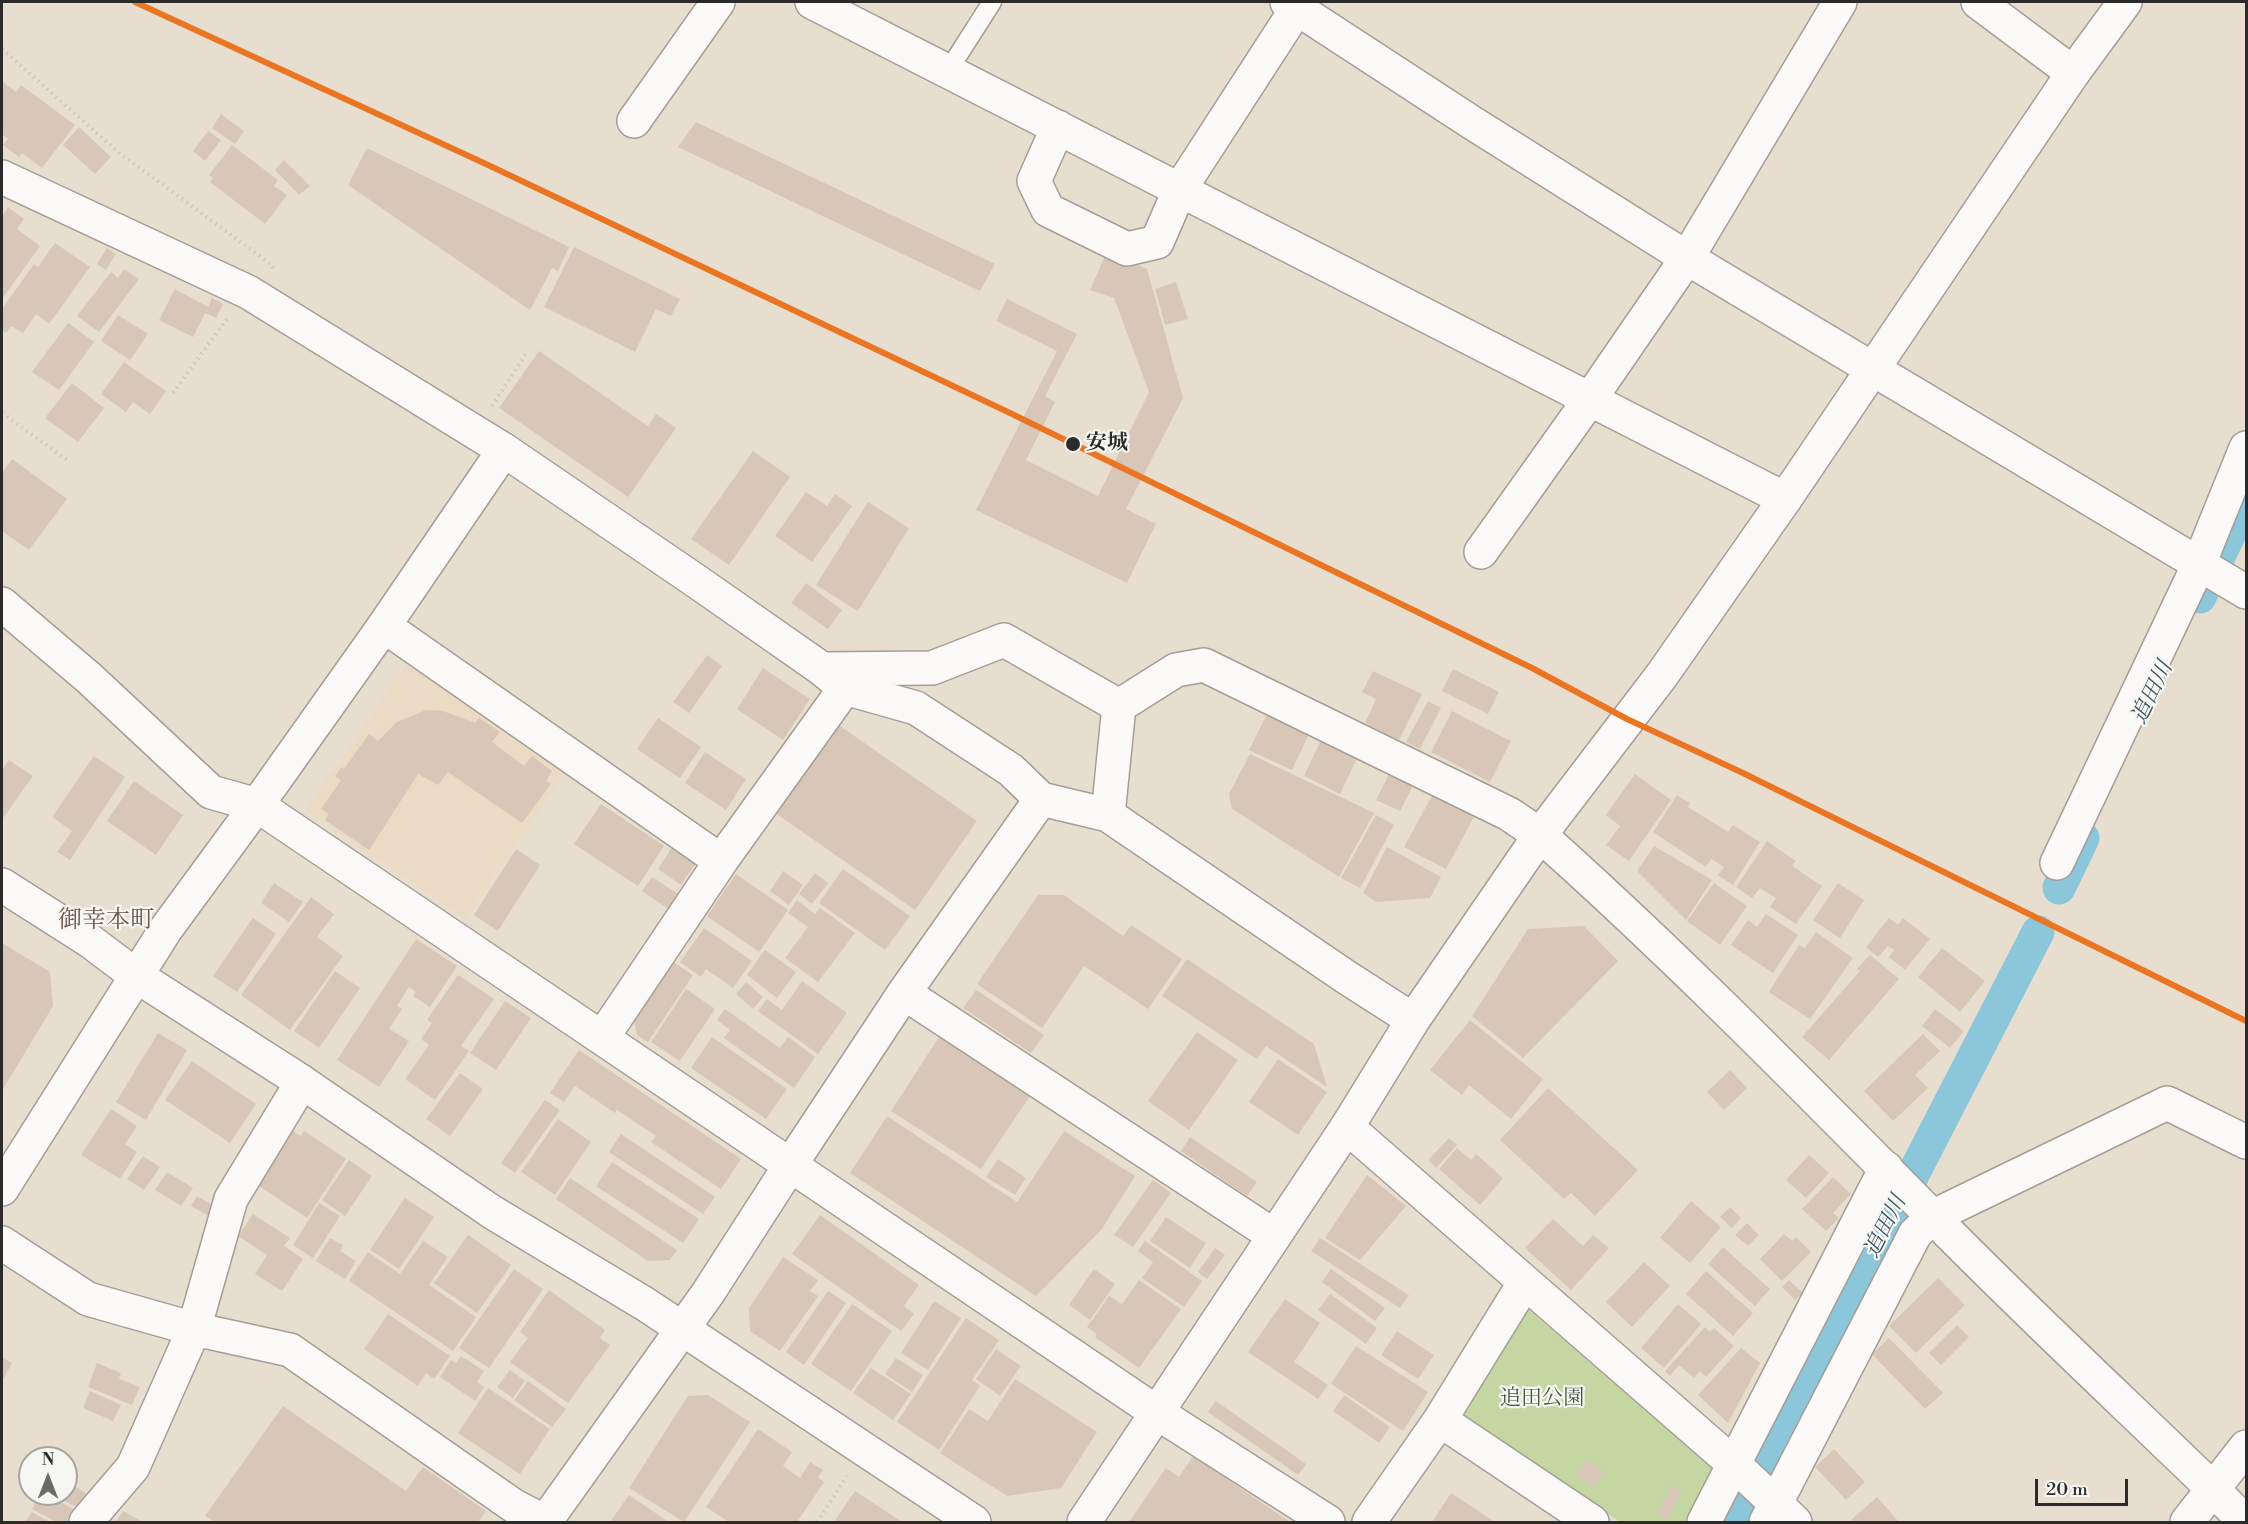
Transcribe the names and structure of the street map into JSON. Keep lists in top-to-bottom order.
{
  "districts": ["御幸本町"],
  "water": ["追田川"],
  "parks": ["追田公園"],
  "places": ["安城"],
  "scale_bar": "20 m",
  "north": "top"
}
